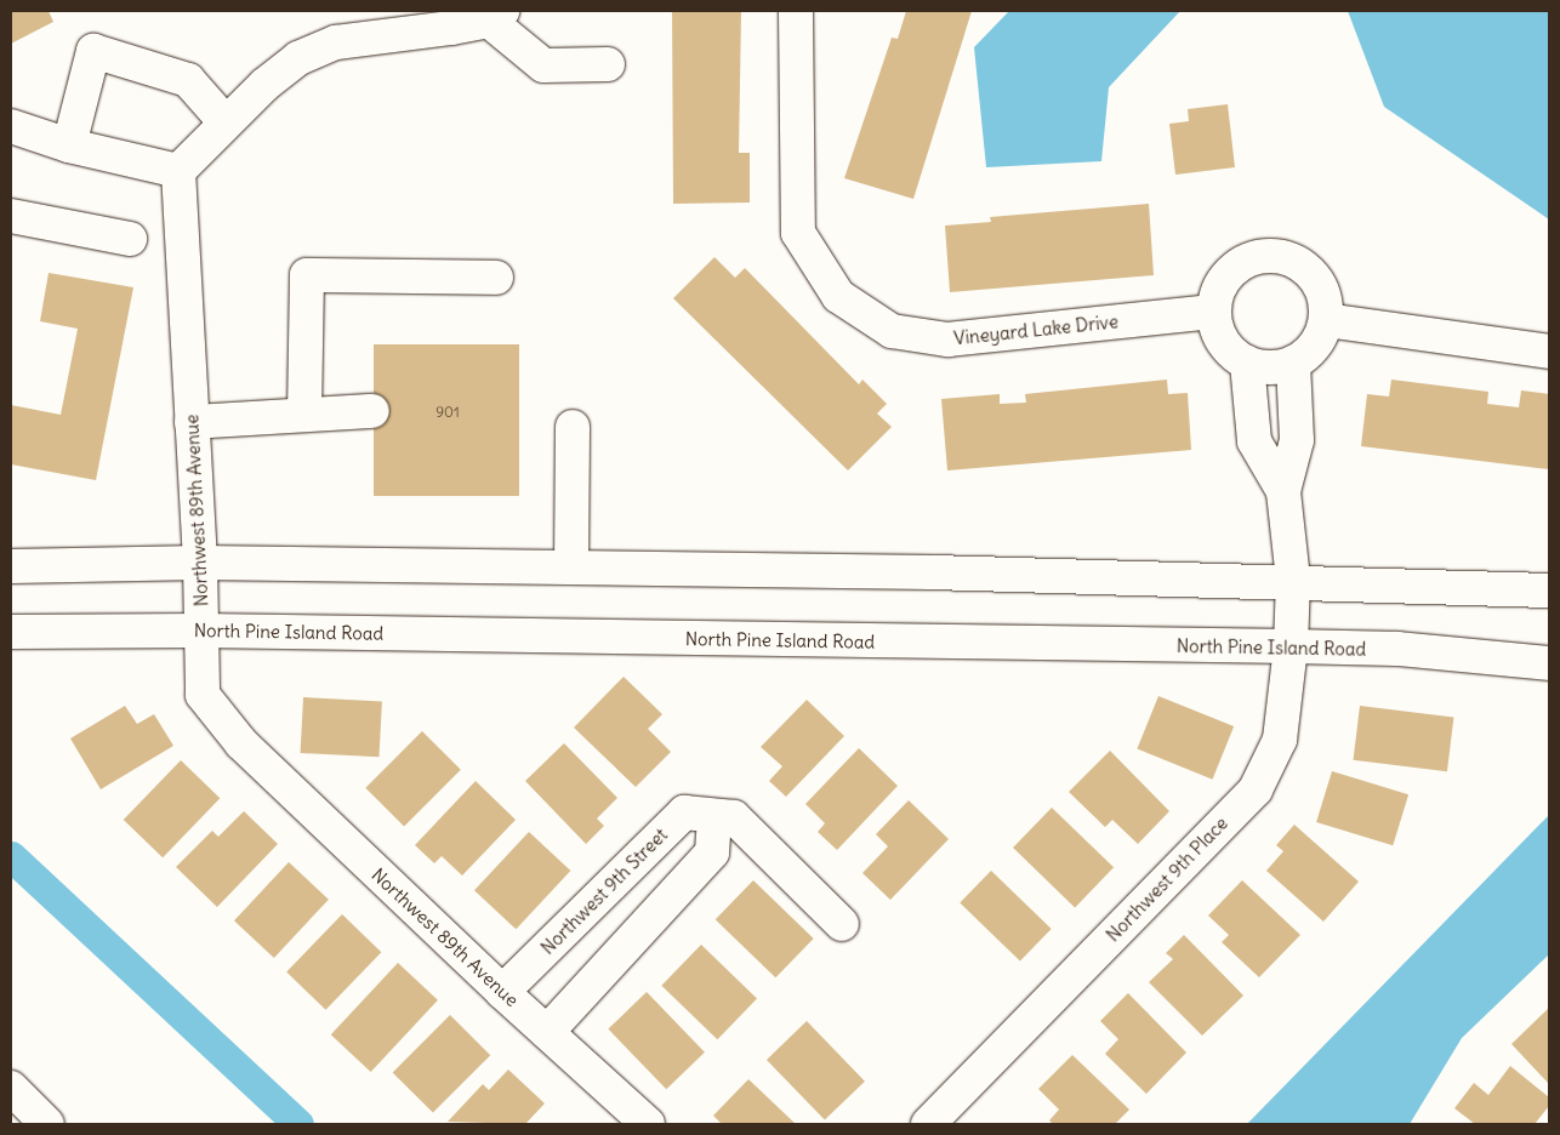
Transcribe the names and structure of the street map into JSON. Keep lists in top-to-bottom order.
{
  "streets": {
    "street": [
      "Vineyard Lake Drive",
      "Northwest 89th Avenue",
      "North Pine Island Road",
      "Northwest 9th Place",
      "Northwest 9th Street"
    ]
  },
  "crossings": [
    ["Northwest 89th Avenue", "North Pine Island Road"],
    ["Northwest 89th Avenue", "Northwest 9th Street"],
    ["North Pine Island Road", "Northwest 9th Place"]
  ],
  "house_numbers": ["901"]
}
